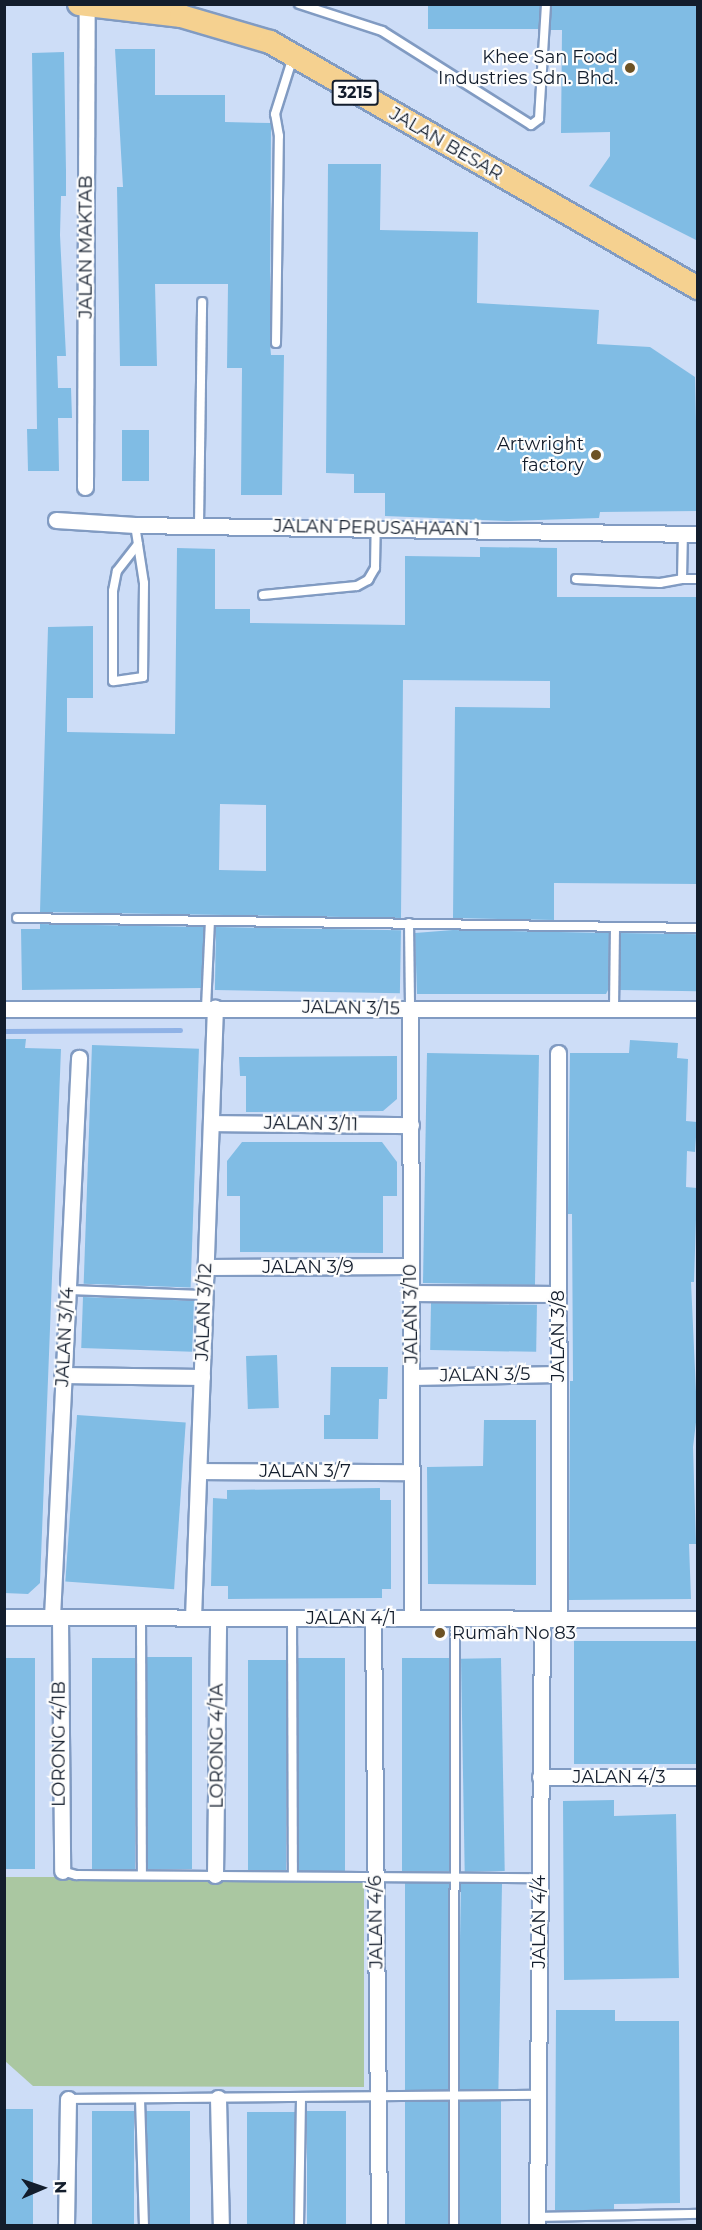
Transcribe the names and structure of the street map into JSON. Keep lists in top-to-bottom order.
{
  "streets": {
    "main road": ["3215", "JALAN BESAR"],
    "street": [
      "JALAN MAKTAB",
      "JALAN PERUSAHAAN 1",
      "JALAN 3/15",
      "JALAN 3/11",
      "JALAN 3/9",
      "JALAN 3/12",
      "JALAN 3/10",
      "JALAN 3/8",
      "JALAN 3/14",
      "JALAN 3/5",
      "JALAN 3/7",
      "JALAN 4/1",
      "LORONG 4/1B",
      "LORONG 4/1A",
      "JALAN 4/3",
      "JALAN 4/6",
      "JALAN 4/4"
    ]
  },
  "crossings": [
    ["JALAN BESAR", "JALAN MAKTAB"],
    ["JALAN 3/15", "JALAN 3/12"],
    ["JALAN 3/15", "JALAN 3/10"],
    ["JALAN 3/11", "JALAN 3/12"],
    ["JALAN 3/11", "JALAN 3/10"],
    ["JALAN 3/9", "JALAN 3/12"],
    ["JALAN 3/9", "JALAN 3/10"],
    ["JALAN 3/12", "JALAN 3/7"],
    ["JALAN 3/12", "JALAN 4/1"],
    ["JALAN 3/10", "JALAN 3/5"],
    ["JALAN 3/10", "JALAN 3/7"],
    ["JALAN 3/10", "JALAN 4/1"],
    ["JALAN 3/8", "JALAN 3/5"],
    ["JALAN 3/8", "JALAN 4/1"],
    ["JALAN 3/14", "JALAN 4/1"],
    ["JALAN 3/14", "LORONG 4/1B"],
    ["JALAN 4/1", "LORONG 4/1B"],
    ["JALAN 4/1", "LORONG 4/1A"],
    ["JALAN 4/1", "JALAN 4/6"],
    ["JALAN 4/1", "JALAN 4/4"],
    ["JALAN 4/3", "JALAN 4/4"]
  ],
  "places": ["Khee San Food Industries Sdn. Bhd.", "Artwright factory", "Rumah No 83"],
  "north": "right"
}
